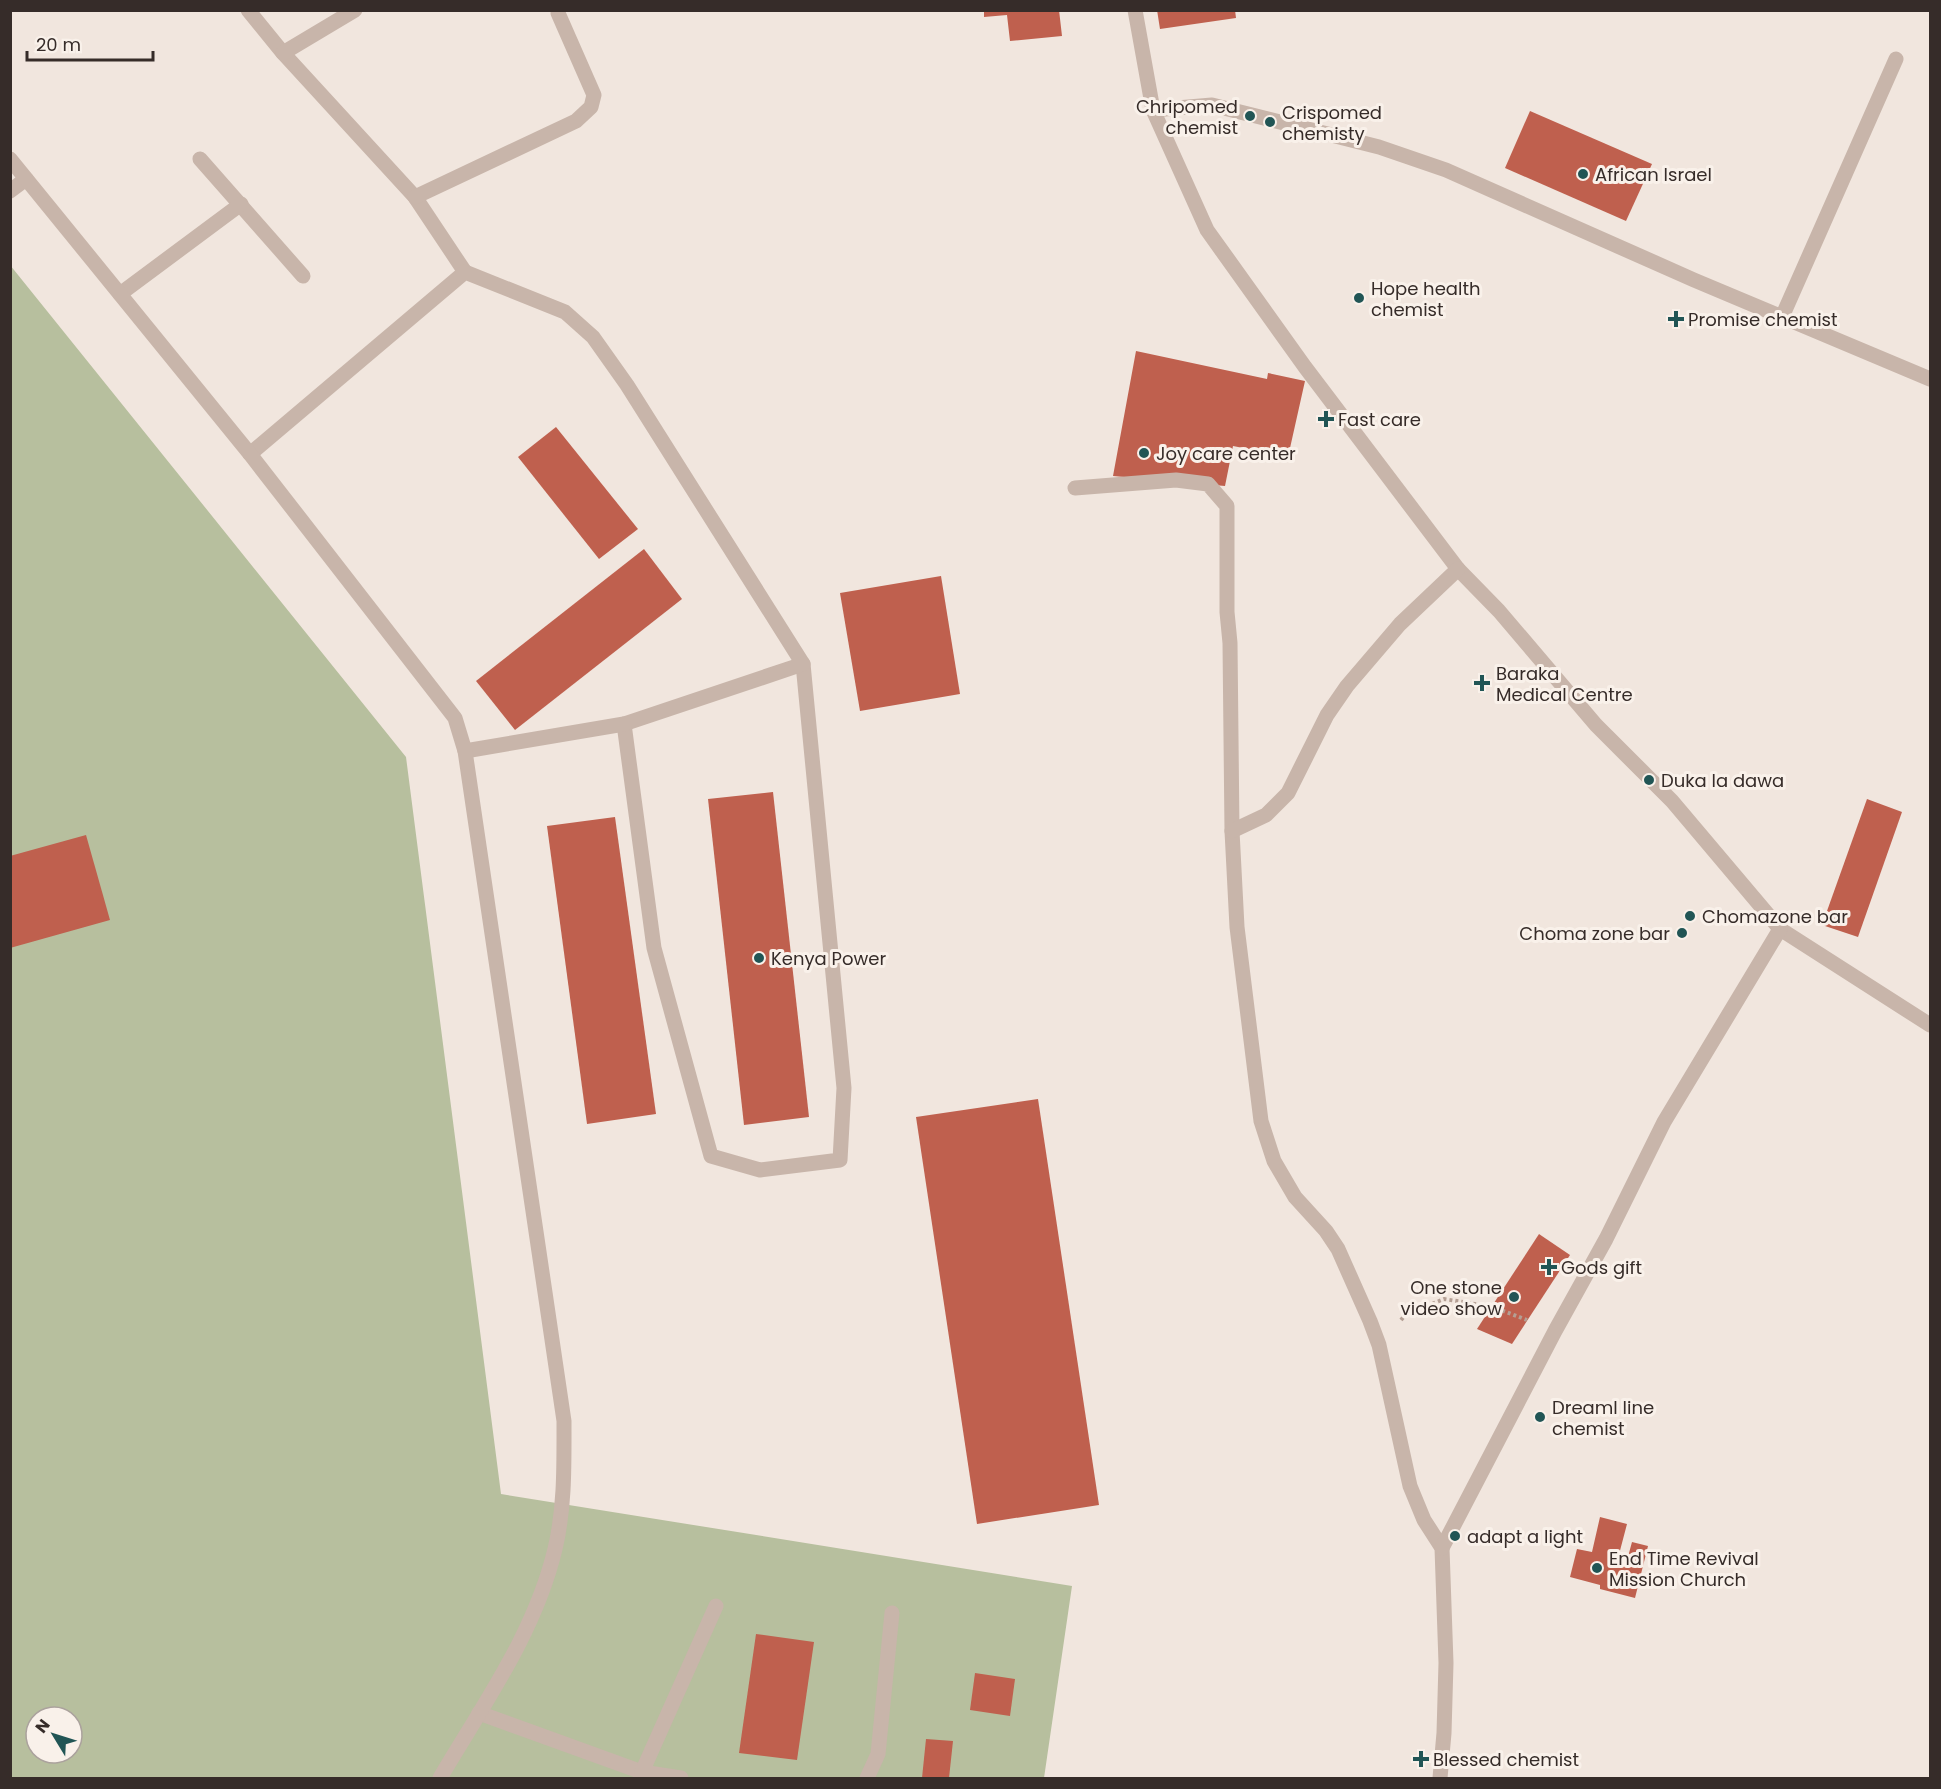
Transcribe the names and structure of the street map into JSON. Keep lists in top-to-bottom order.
{
  "places": {
    "other": [
      "Chripomed chemist",
      "Crispomed chemisty",
      "African Israel",
      "Hope health chemist",
      "Joy care center",
      "Duka la dawa",
      "Chomazone bar",
      "Choma zone bar",
      "Kenya Power",
      "One stone video show",
      "Dreaml line chemist",
      "adapt a light",
      "End Time Revival Mission Church"
    ],
    "health": [
      "Promise chemist",
      "Fast care",
      "Baraka Medical Centre",
      "Gods gift",
      "Blessed chemist"
    ]
  },
  "scale_bar": "20 m",
  "north": "top left"
}
